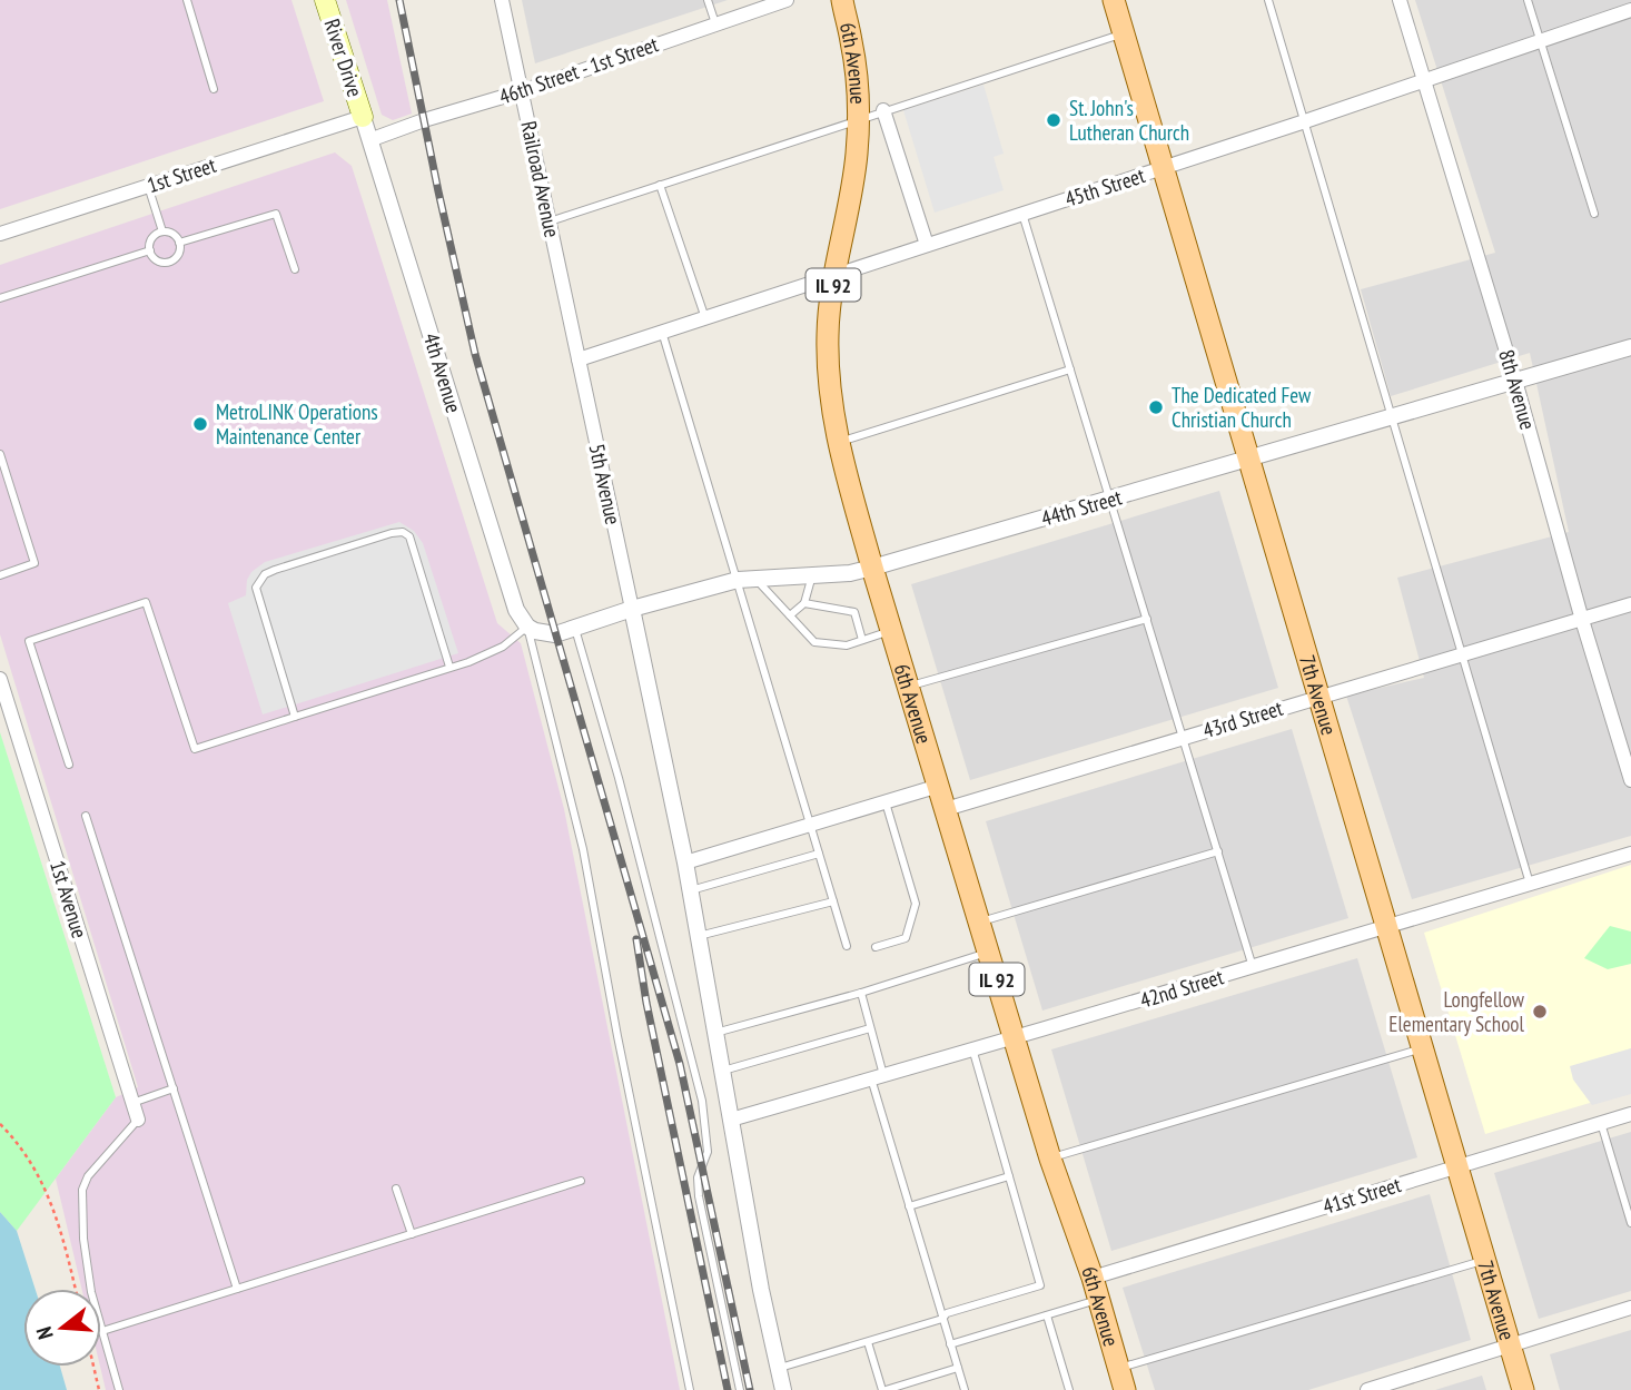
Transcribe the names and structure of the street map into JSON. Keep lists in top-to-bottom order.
{
  "streets": {
    "main road": [
      "River Drive",
      "6th Avenue",
      "IL 92",
      "7th Avenue"
    ],
    "street": [
      "46th Street - 1st Street",
      "1st Street",
      "Railroad Avenue",
      "45th Street",
      "4th Avenue",
      "8th Avenue",
      "5th Avenue",
      "44th Street",
      "43rd Street",
      "1st Avenue",
      "42nd Street",
      "41st Street"
    ]
  },
  "crossings": [
    ["River Drive", "1st Street"],
    ["River Drive", "4th Avenue"],
    ["6th Avenue", "45th Street"],
    ["6th Avenue", "44th Street"],
    ["6th Avenue", "43rd Street"],
    ["6th Avenue", "42nd Street"],
    ["6th Avenue", "41st Street"],
    ["46th Street - 1st Street", "Railroad Avenue"],
    ["46th Street - 1st Street", "4th Avenue"],
    ["1st Street", "4th Avenue"],
    ["Railroad Avenue", "45th Street"],
    ["Railroad Avenue", "5th Avenue"],
    ["45th Street", "8th Avenue"],
    ["45th Street", "5th Avenue"],
    ["45th Street", "7th Avenue"],
    ["4th Avenue", "44th Street"],
    ["8th Avenue", "44th Street"],
    ["8th Avenue", "43rd Street"],
    ["5th Avenue", "44th Street"],
    ["44th Street", "7th Avenue"],
    ["7th Avenue", "43rd Street"],
    ["7th Avenue", "42nd Street"],
    ["7th Avenue", "41st Street"]
  ],
  "places": [
    "St. John's Lutheran Church",
    "The Dedicated Few Christian Church",
    "MetroLINK Operations Maintenance Center",
    "Longfellow Elementary School"
  ],
  "north": "left"
}
